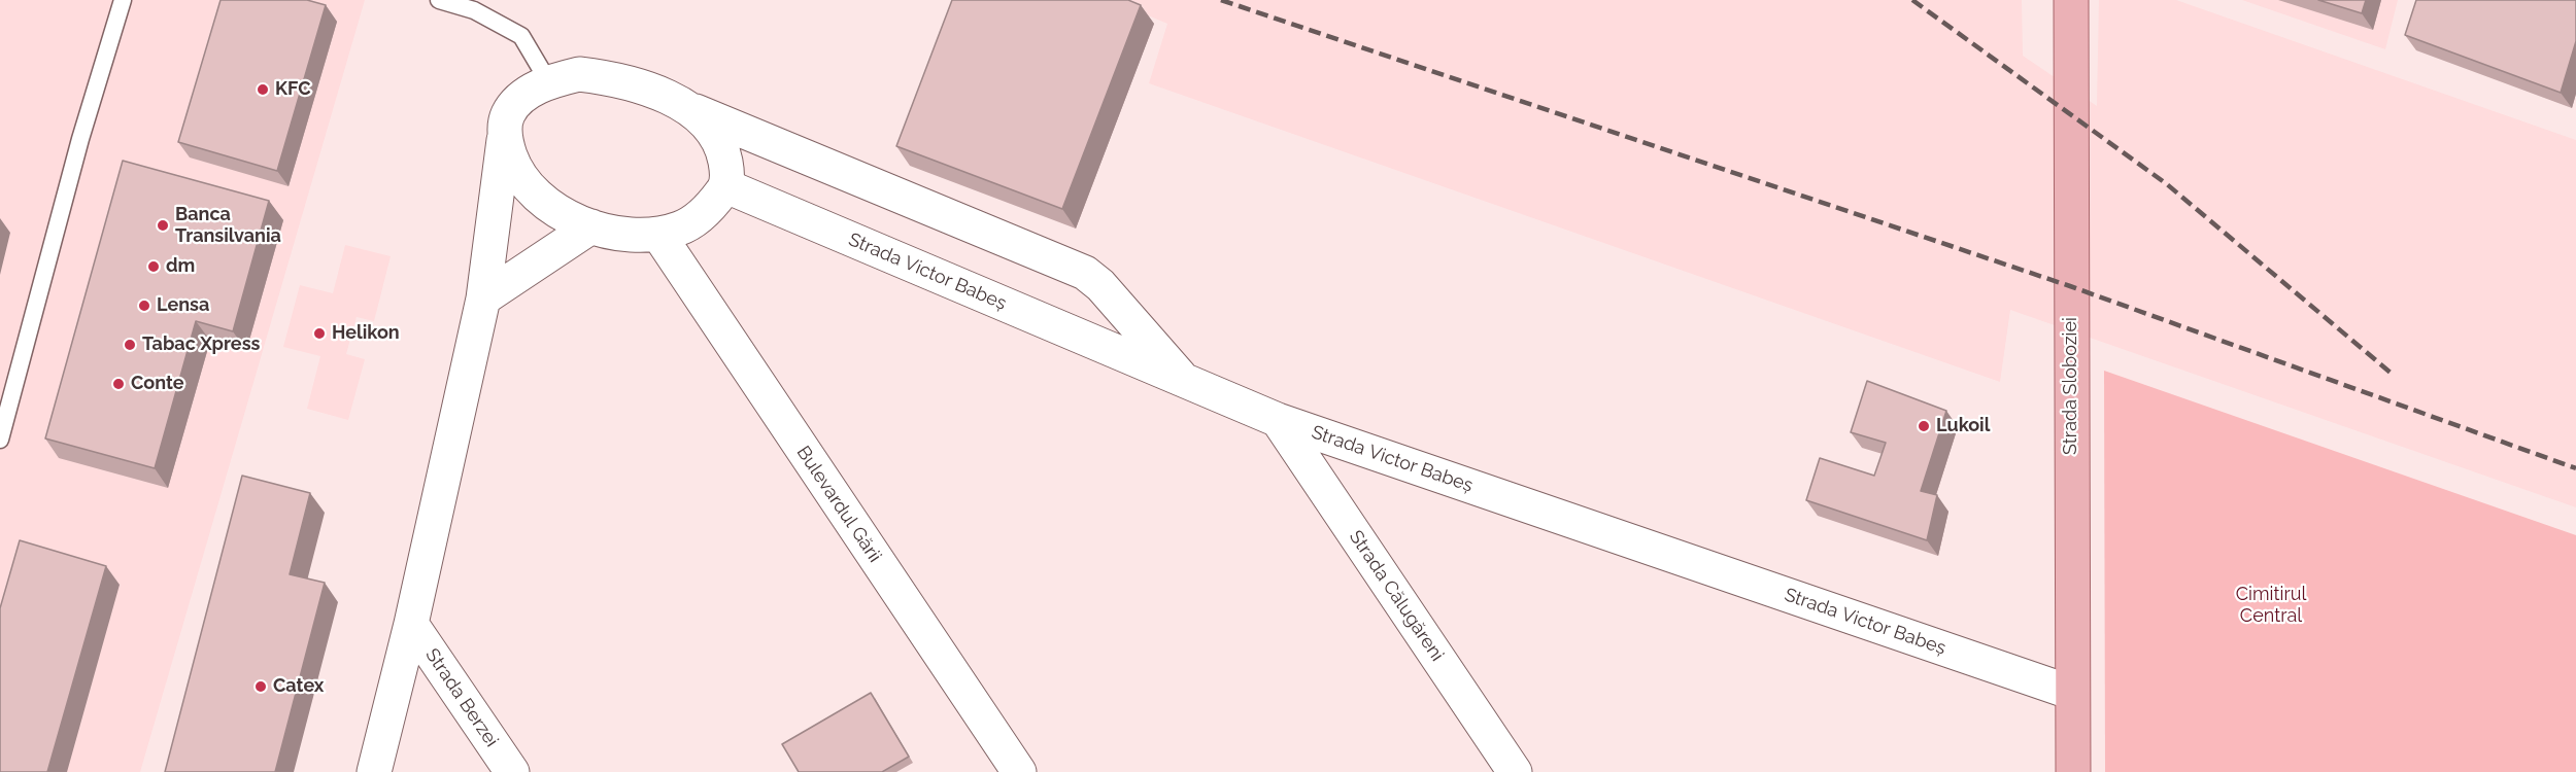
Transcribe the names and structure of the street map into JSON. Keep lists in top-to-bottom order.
{
  "streets": {
    "main road": ["Strada Sloboziei"],
    "street": [
      "Strada Victor Babeș",
      "Bulevardul Gării",
      "Strada Călugăreni",
      "Strada Berzei"
    ]
  },
  "crossings": [
    ["Strada Victor Babeș", "Strada Sloboziei"],
    ["Strada Victor Babeș", "Bulevardul Gării"],
    ["Strada Victor Babeș", "Strada Călugăreni"]
  ],
  "parks": ["Cimitirul Central"],
  "places": [
    "KFC",
    "Banca Transilvania",
    "dm",
    "Lensa",
    "Helikon",
    "Tabac Xpress",
    "Conte",
    "Lukoil",
    "Catex"
  ]
}
